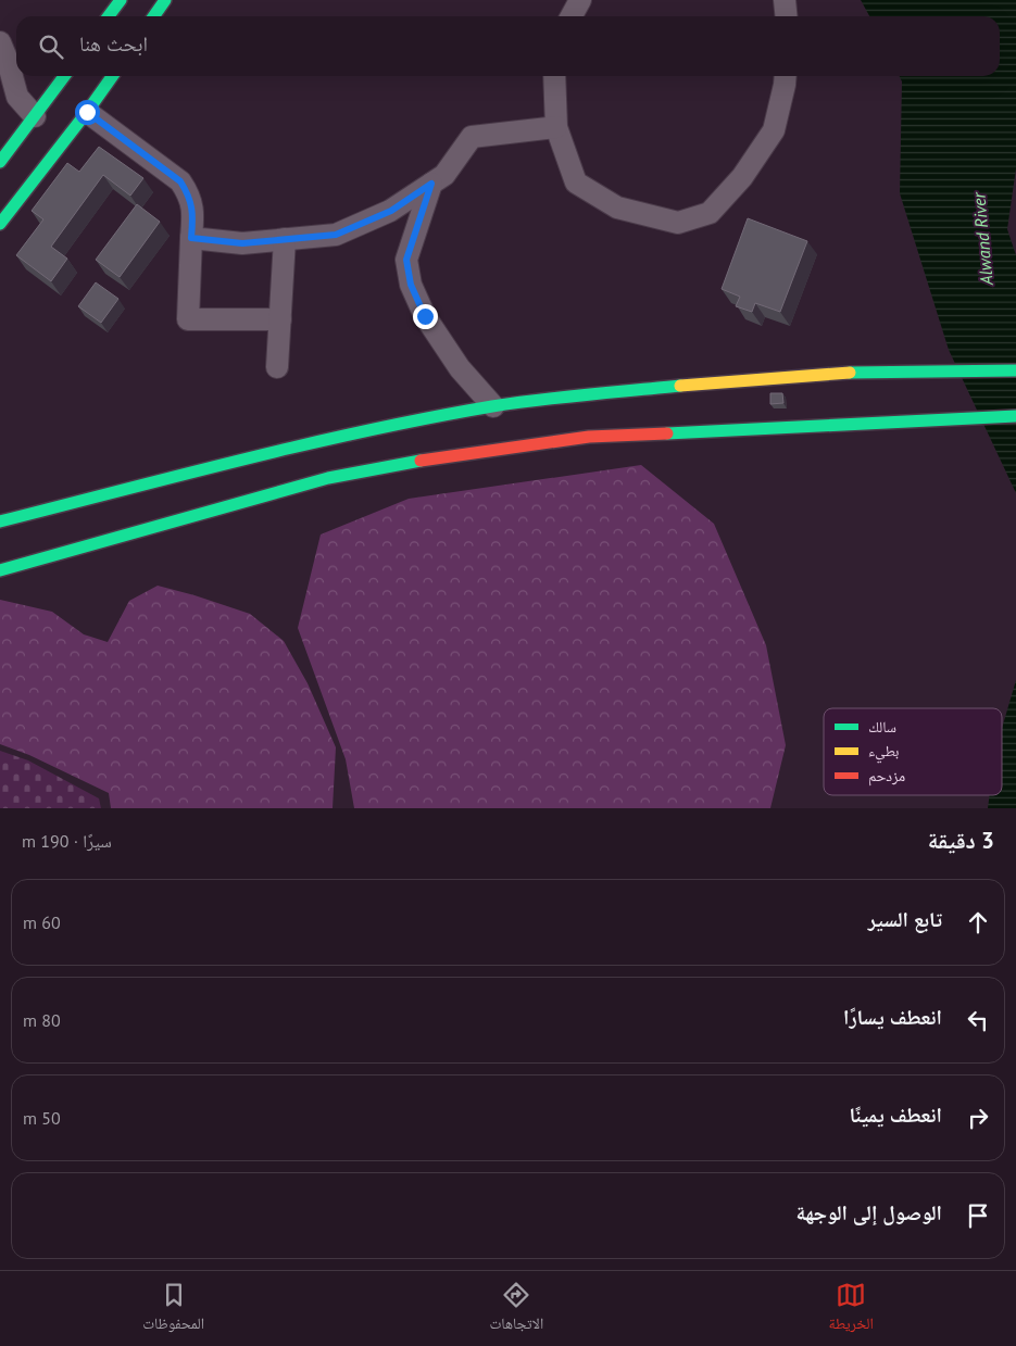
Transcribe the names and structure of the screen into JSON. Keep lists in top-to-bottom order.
{
  "water": ["Alwand River"],
  "legend": ["سالك", "بطيء", "مزدحم"],
  "page": {
    "search": "ابحث هنا",
    "heading": ["3 دقيقة", "سيرًا · 190 m"],
    "list": [
      ["تابع السير", "60 m"],
      ["انعطف يسارًا", "80 m"],
      ["انعطف يمينًا", "50 m"],
      "الوصول إلى الوجهة"
    ],
    "nav": ["الخريطة", "الاتجاهات", "المحفوظات"]
  }
}
